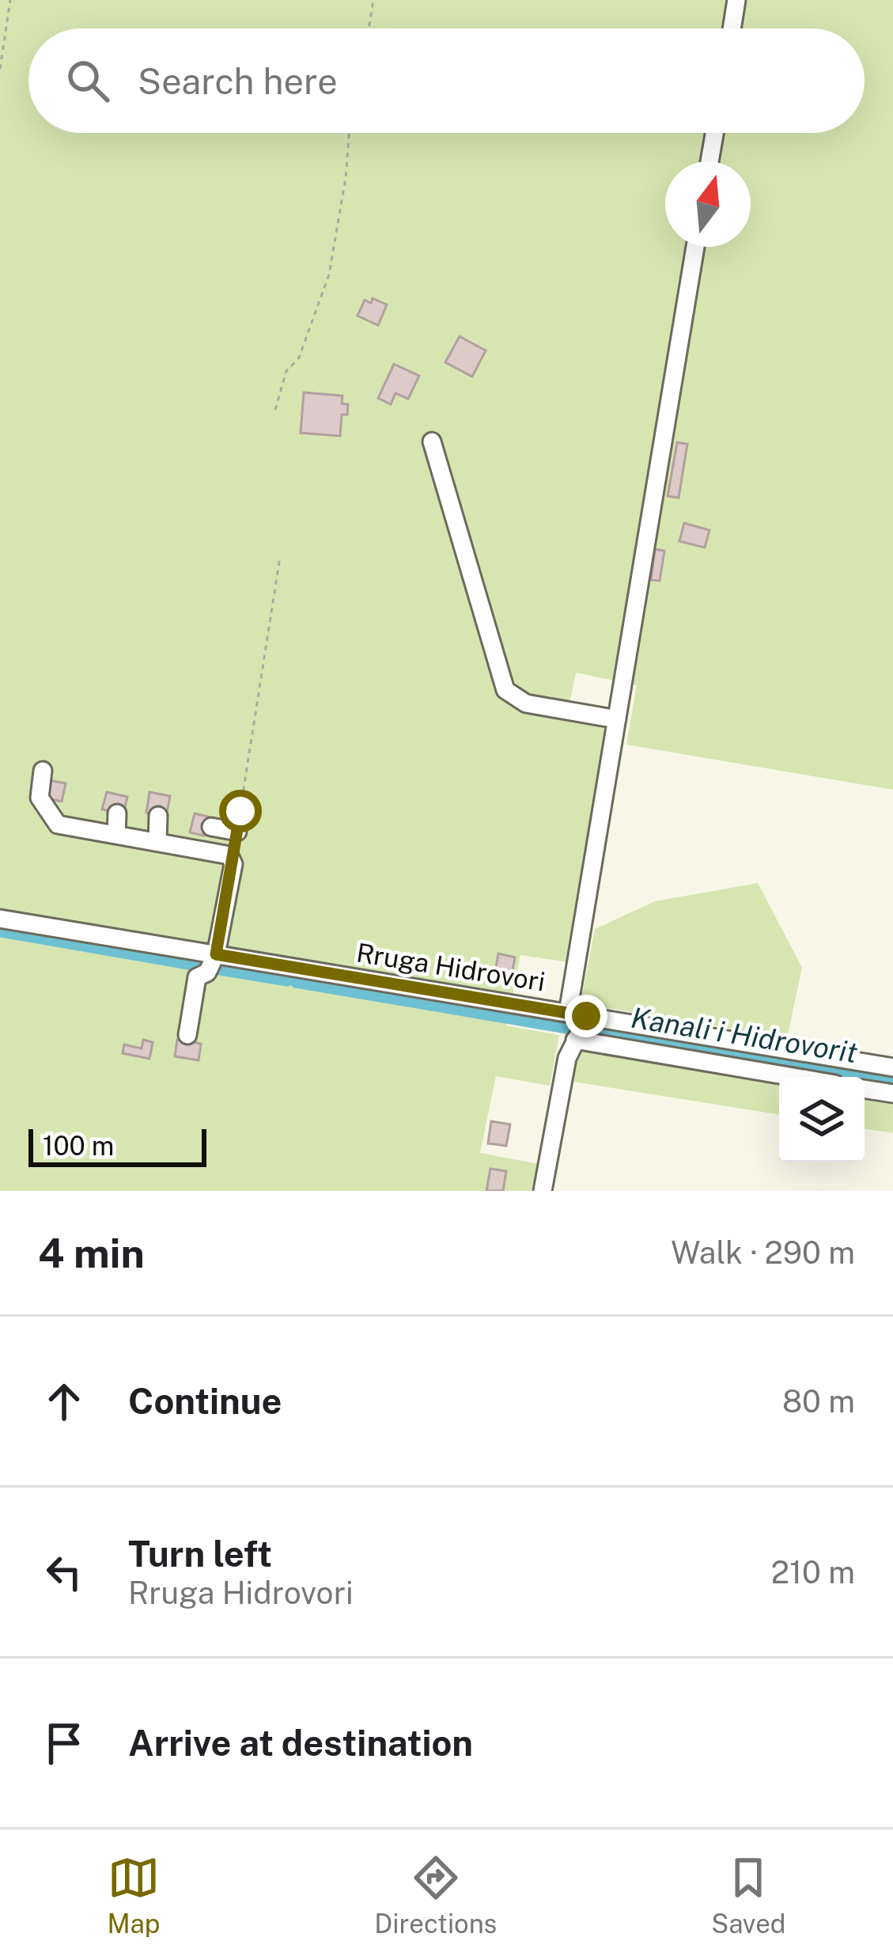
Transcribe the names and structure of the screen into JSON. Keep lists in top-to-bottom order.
{
  "streets": {
    "street": ["Rruga Hidrovori"]
  },
  "water": ["Kanali i Hidrovorit"],
  "scale_bar": "100 m",
  "north": "top",
  "page": {
    "search": "Search here",
    "scale": "100 m",
    "heading": ["4 min", "Walk · 290 m"],
    "list": [
      ["Continue", "80 m"],
      ["Turn left", "Rruga Hidrovori", "210 m"],
      "Arrive at destination"
    ],
    "nav": ["Map", "Directions", "Saved"]
  }
}
